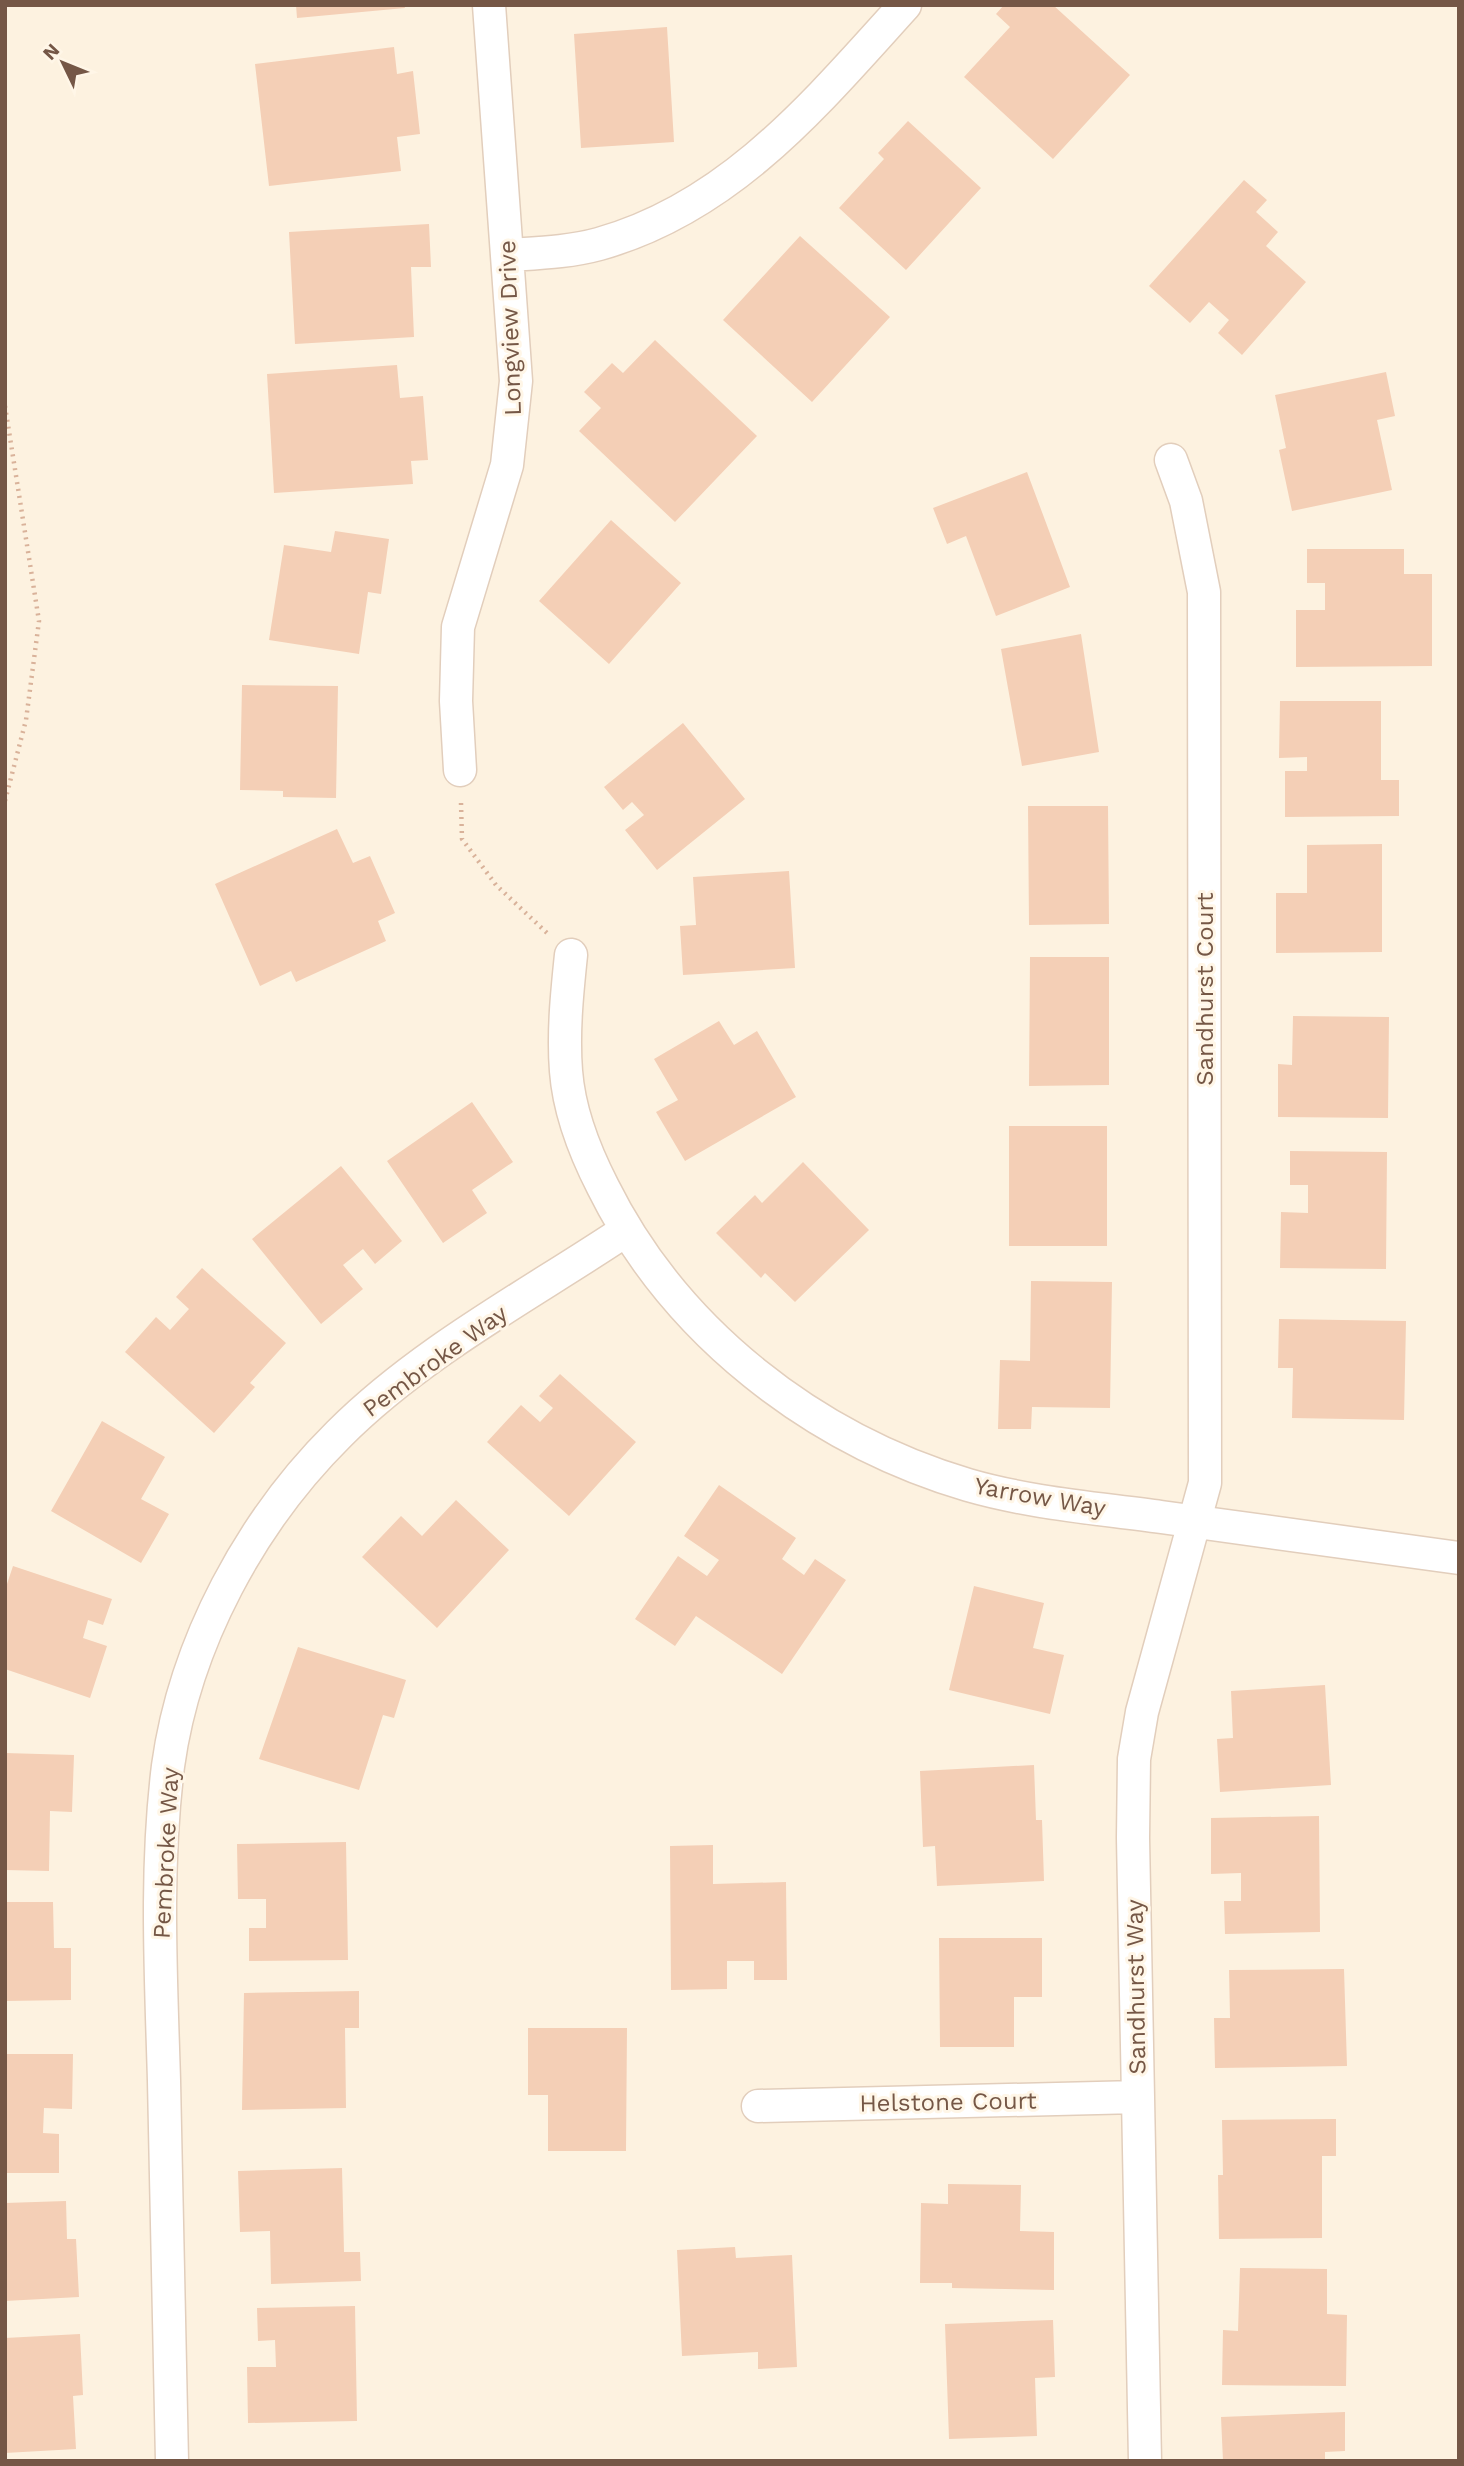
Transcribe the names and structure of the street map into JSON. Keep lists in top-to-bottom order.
{
  "streets": {
    "street": [
      "Longview Drive",
      "Sandhurst Court",
      "Pembroke Way",
      "Yarrow Way",
      "Sandhurst Way",
      "Helstone Court"
    ]
  },
  "crossings": [
    ["Sandhurst Court", "Yarrow Way"],
    ["Sandhurst Court", "Sandhurst Way"],
    ["Pembroke Way", "Yarrow Way"],
    ["Yarrow Way", "Sandhurst Way"],
    ["Sandhurst Way", "Helstone Court"]
  ],
  "north": "top left"
}
